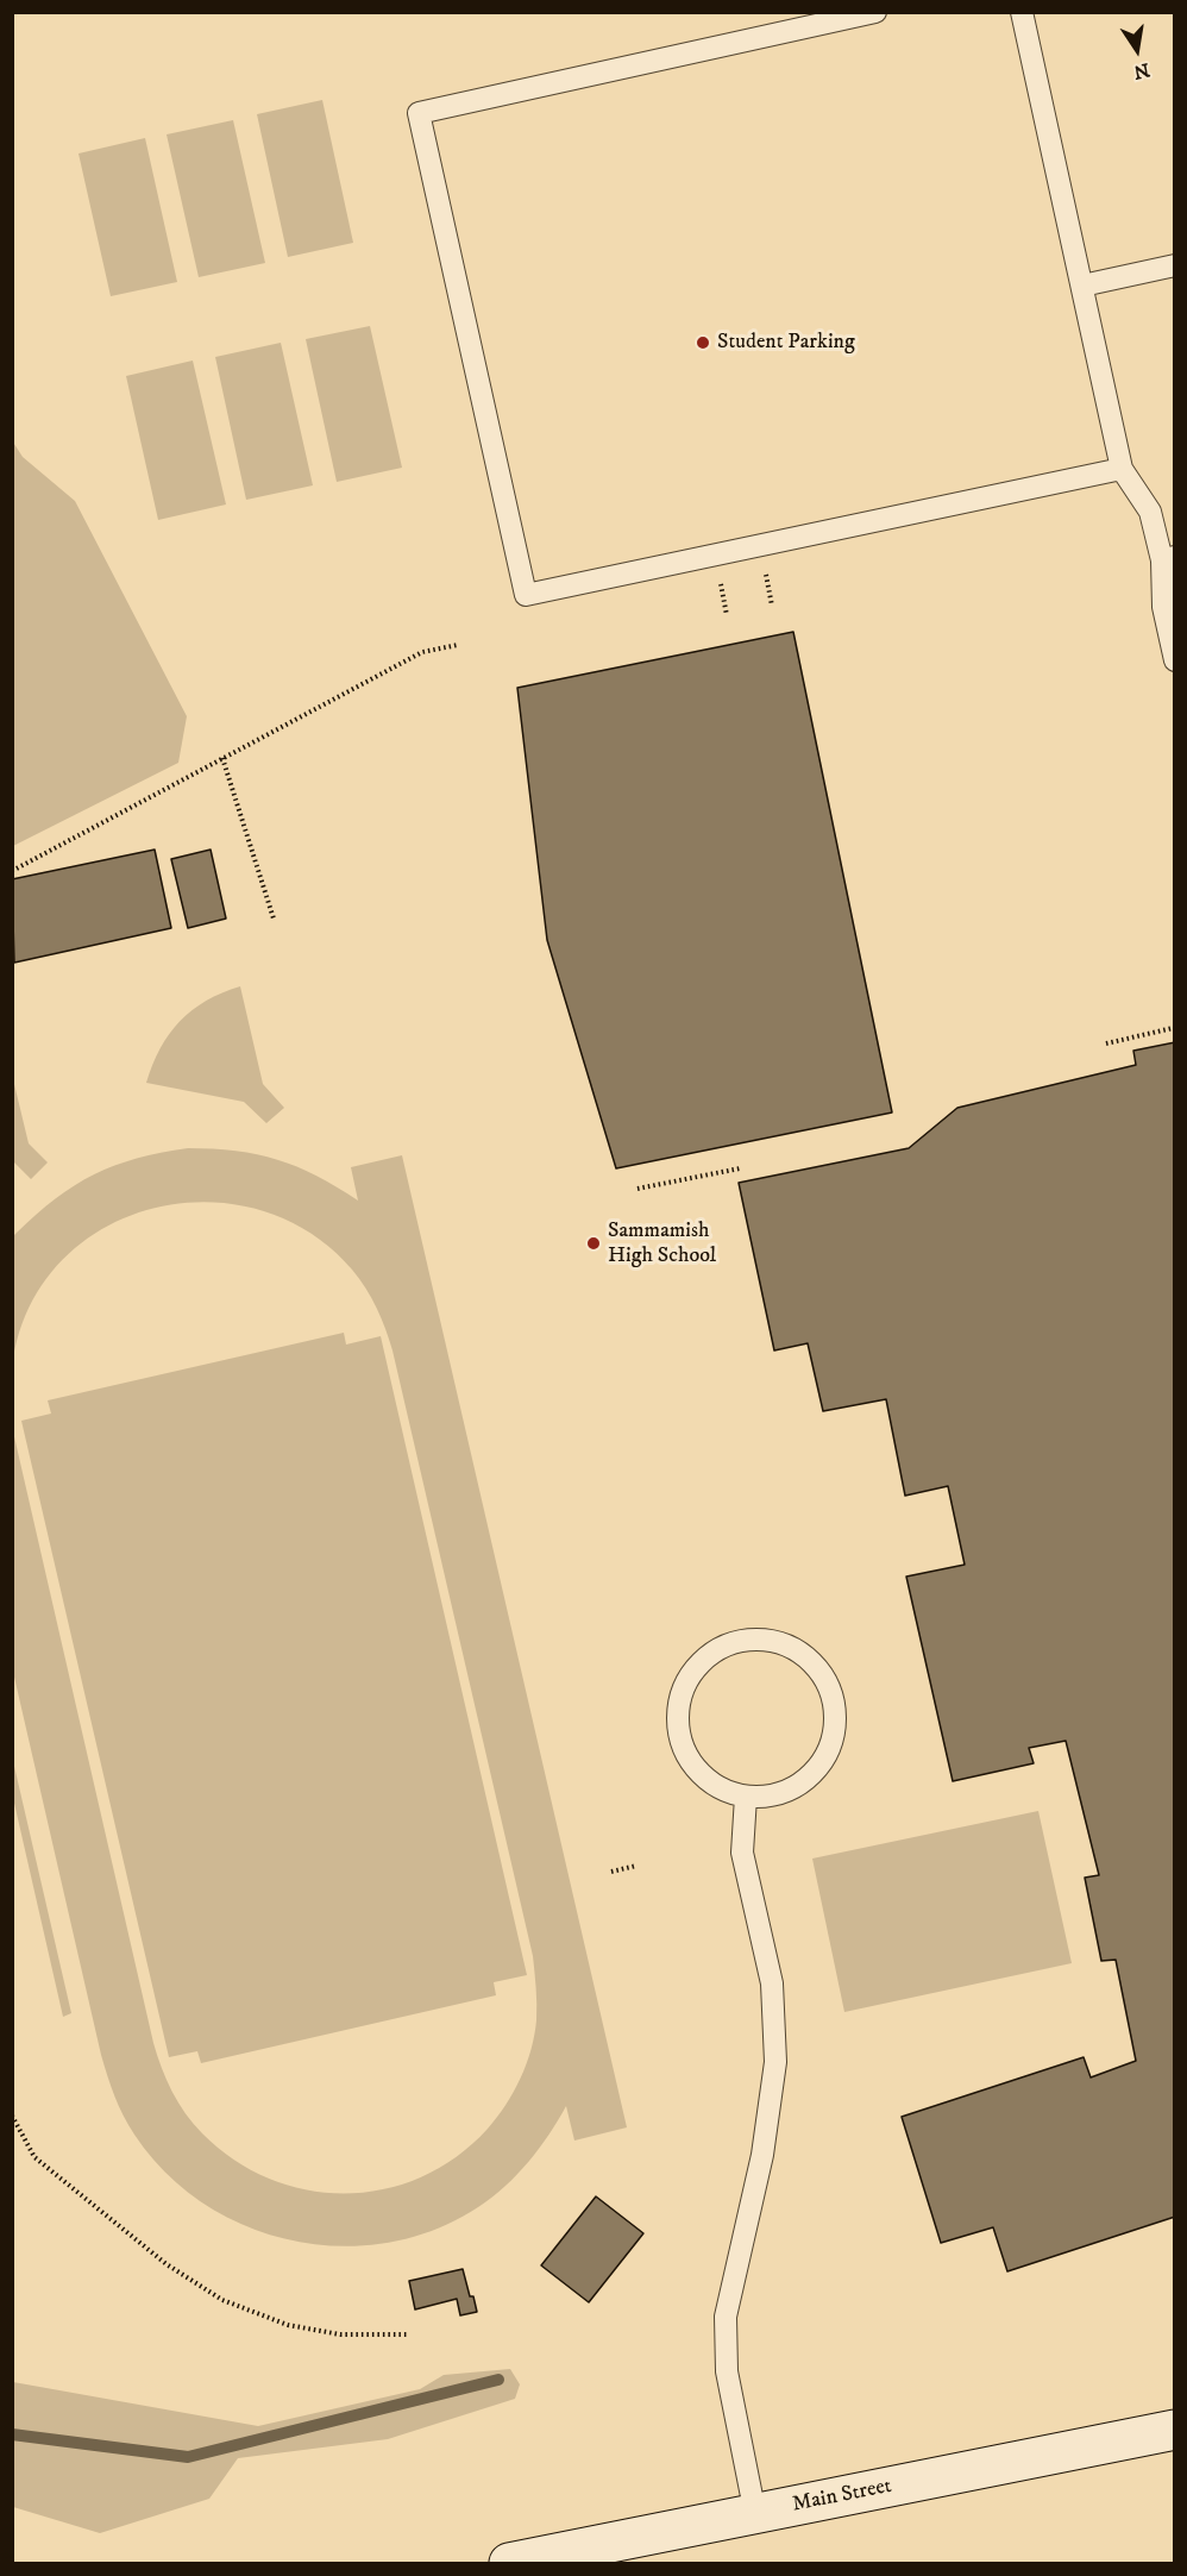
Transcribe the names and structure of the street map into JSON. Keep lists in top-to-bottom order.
{
  "streets": {
    "street": ["Main Street"]
  },
  "places": ["Student Parking", "Sammamish High School"],
  "north": "bottom"
}
